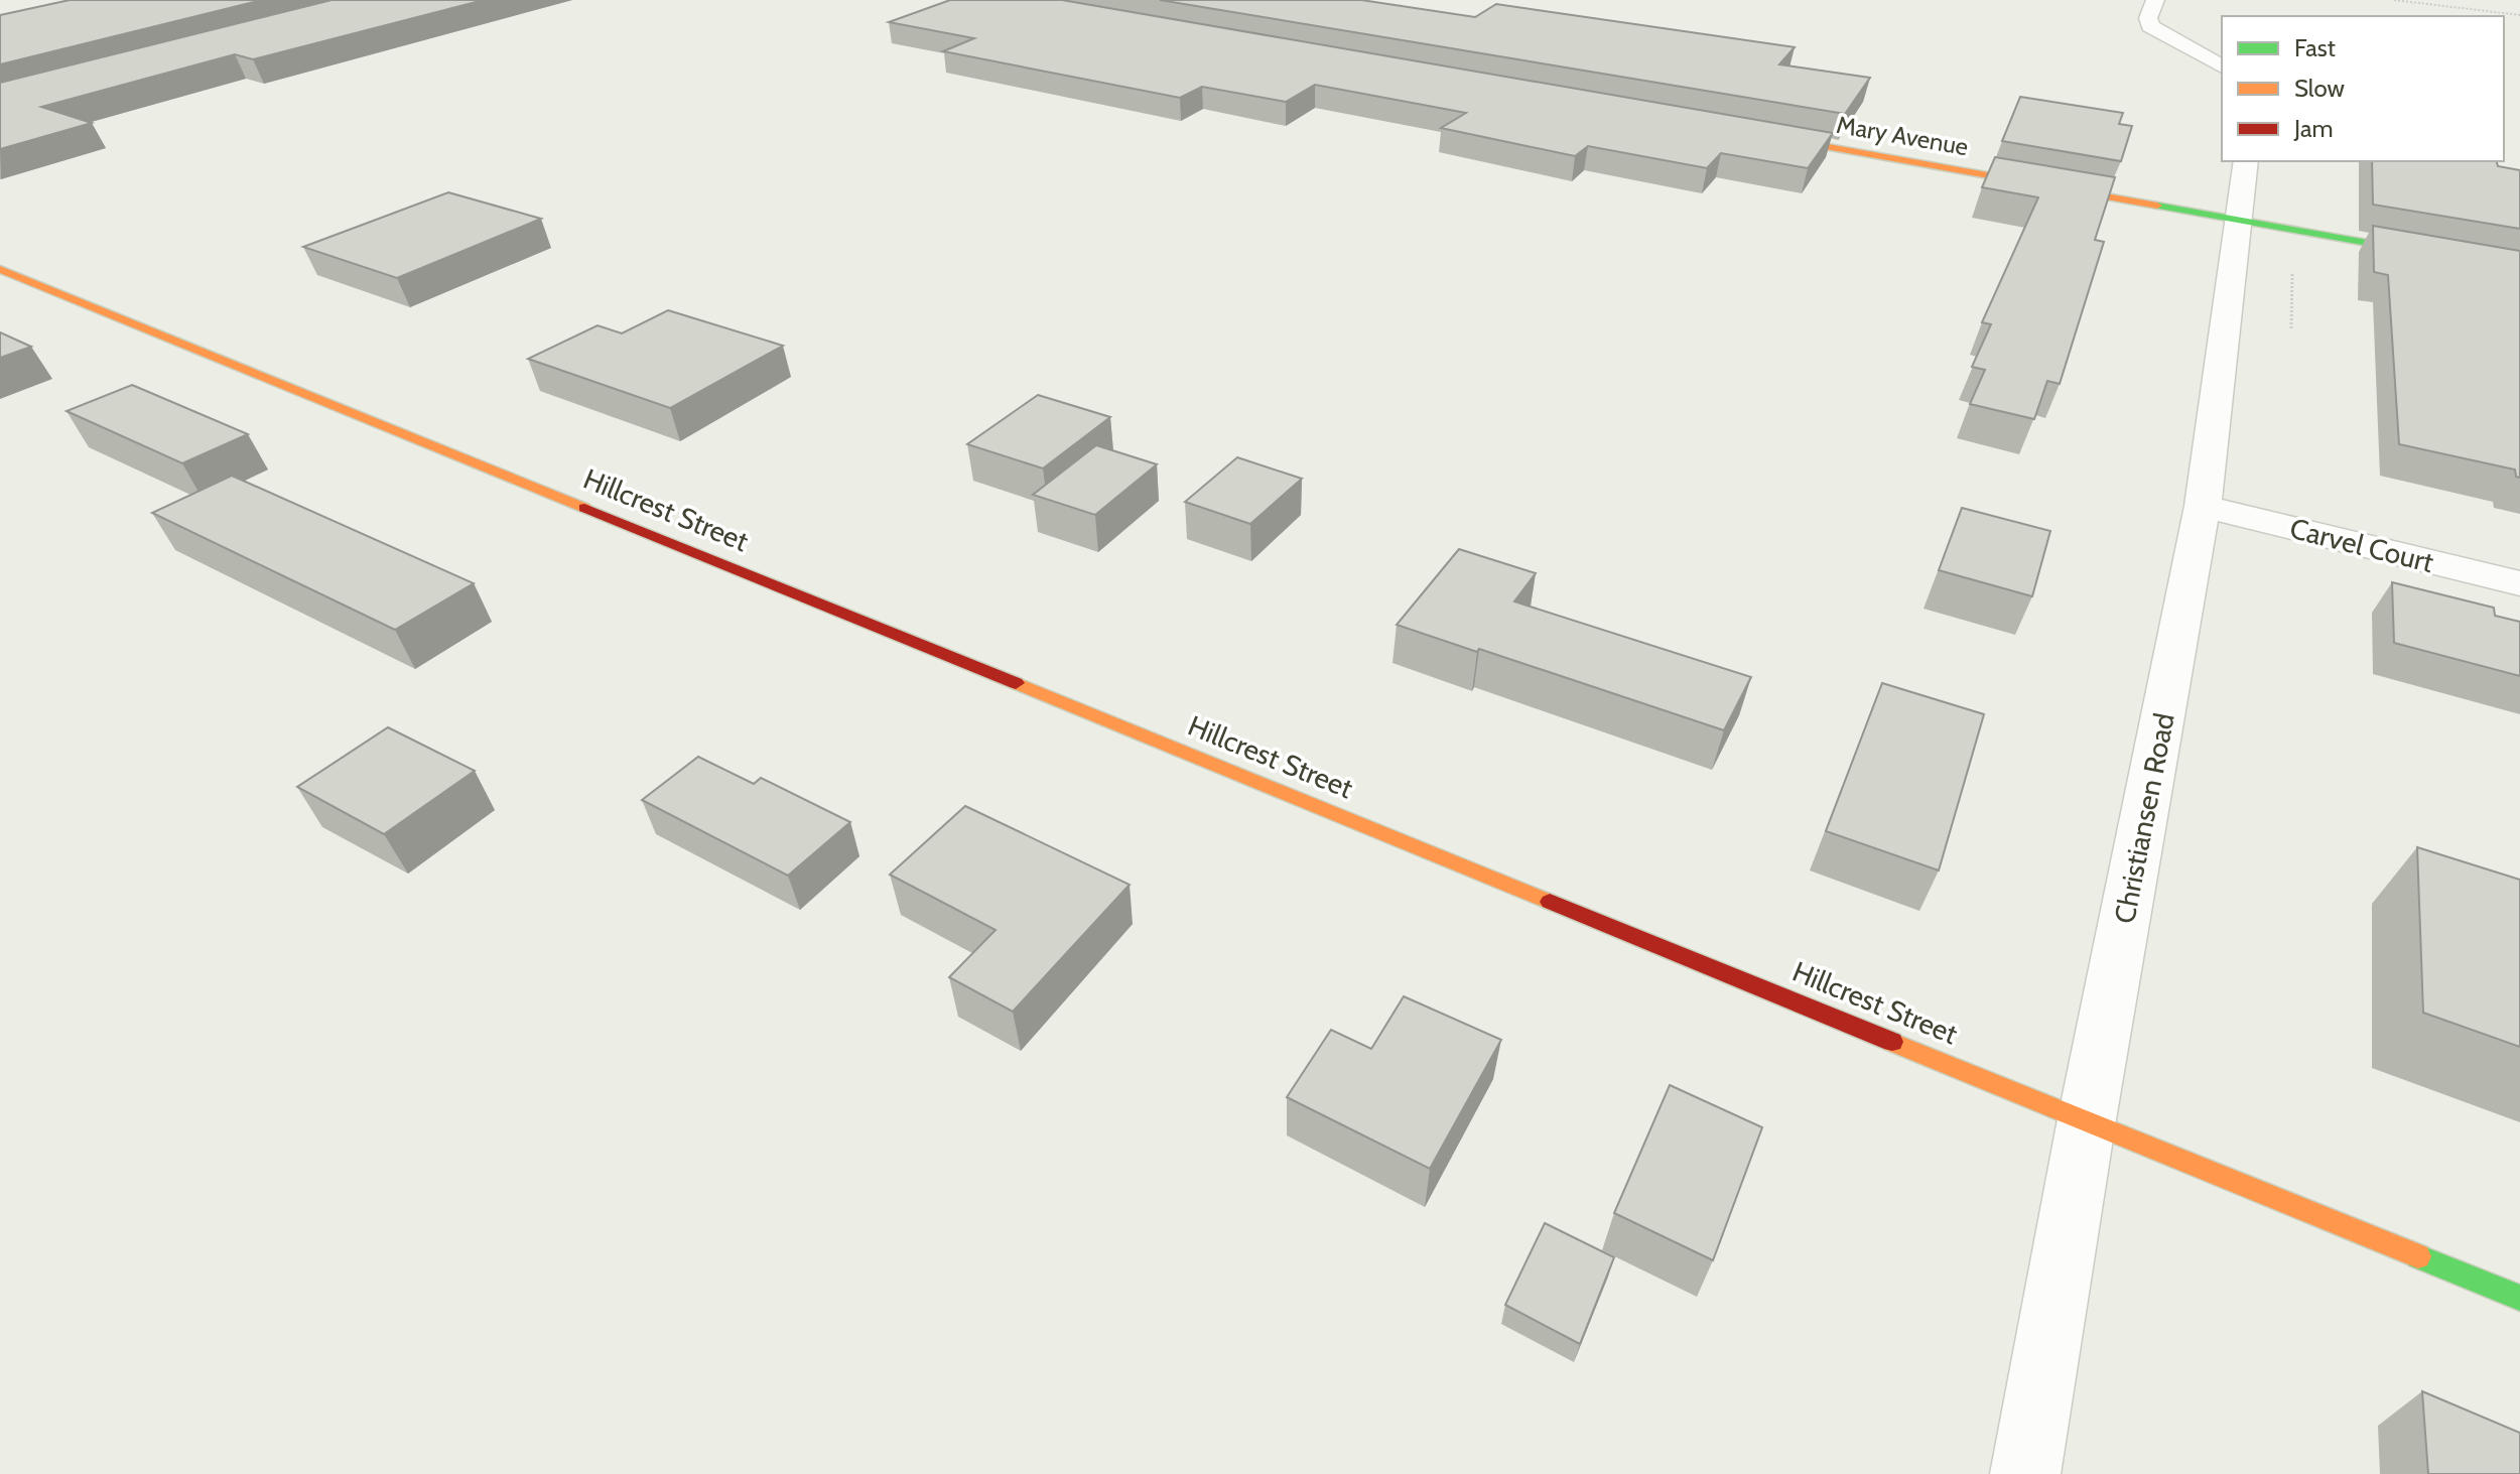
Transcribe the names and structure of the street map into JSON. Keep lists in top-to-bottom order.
{
  "streets": {
    "street": [
      "Mary Avenue",
      "Hillcrest Street",
      "Carvel Court",
      "Christiansen Road"
    ]
  },
  "crossings": [
    ["Mary Avenue", "Christiansen Road"],
    ["Hillcrest Street", "Christiansen Road"],
    ["Carvel Court", "Christiansen Road"]
  ],
  "legend": ["Fast", "Slow", "Jam"]
}
